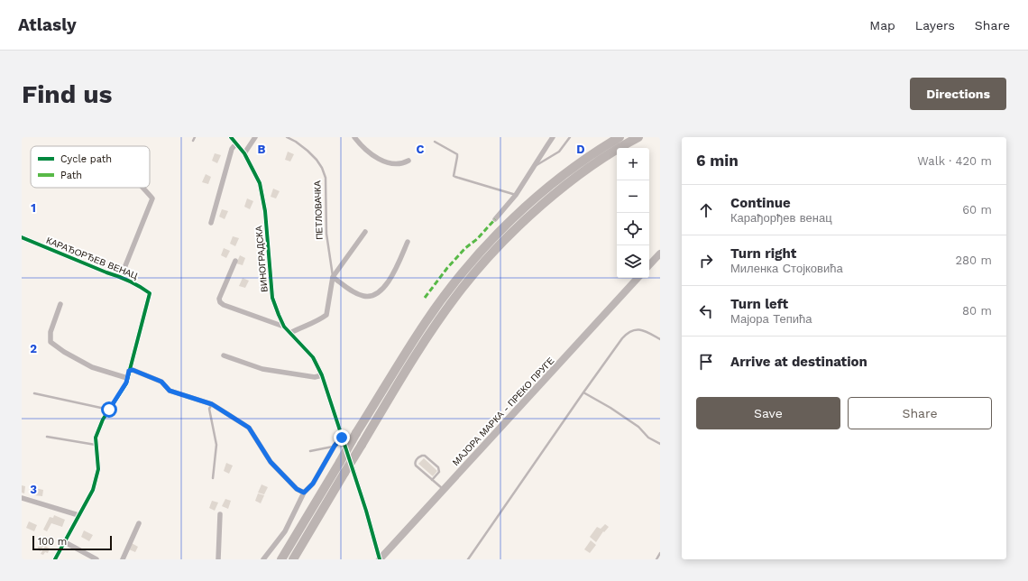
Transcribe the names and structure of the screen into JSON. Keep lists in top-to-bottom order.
{
  "streets": {
    "street": [
      "ПЕТЛОВАЧКА",
      "КАРАЂОРЂЕВ ВЕНАЦ",
      "ВИНОГРАДСКА",
      "МАЈОРА МАРКА - ПРЕКО ПРУГЕ"
    ]
  },
  "crossings": [
    ["ПЕТЛОВАЧКА", "ВИНОГРАДСКА"],
    ["ВИНОГРАДСКА", "МАЈОРА МАРКА - ПРЕКО ПРУГЕ"]
  ],
  "legend": ["Cycle path", "Path"],
  "scale_bar": "100 m",
  "page": {
    "header": "Atlasly",
    "nav": ["Map", "Layers", "Share"],
    "buttons": [
      "Directions",
      ["Save", "Share"]
    ],
    "title": "Find us",
    "heading": ["6 min", "Walk · 420 m"],
    "map_buttons": ["+", "−"],
    "list": [
      ["Continue", "Карађорђев венац", "60 m"],
      ["Turn right", "Миленка Стојковића", "280 m"],
      ["Turn left", "Мајора Тепића", "80 m"],
      "Arrive at destination"
    ],
    "scale": "100 m"
  },
  "grid": {
    "columns": ["B", "C", "D"],
    "rows": ["1", "2", "3"]
  }
}
